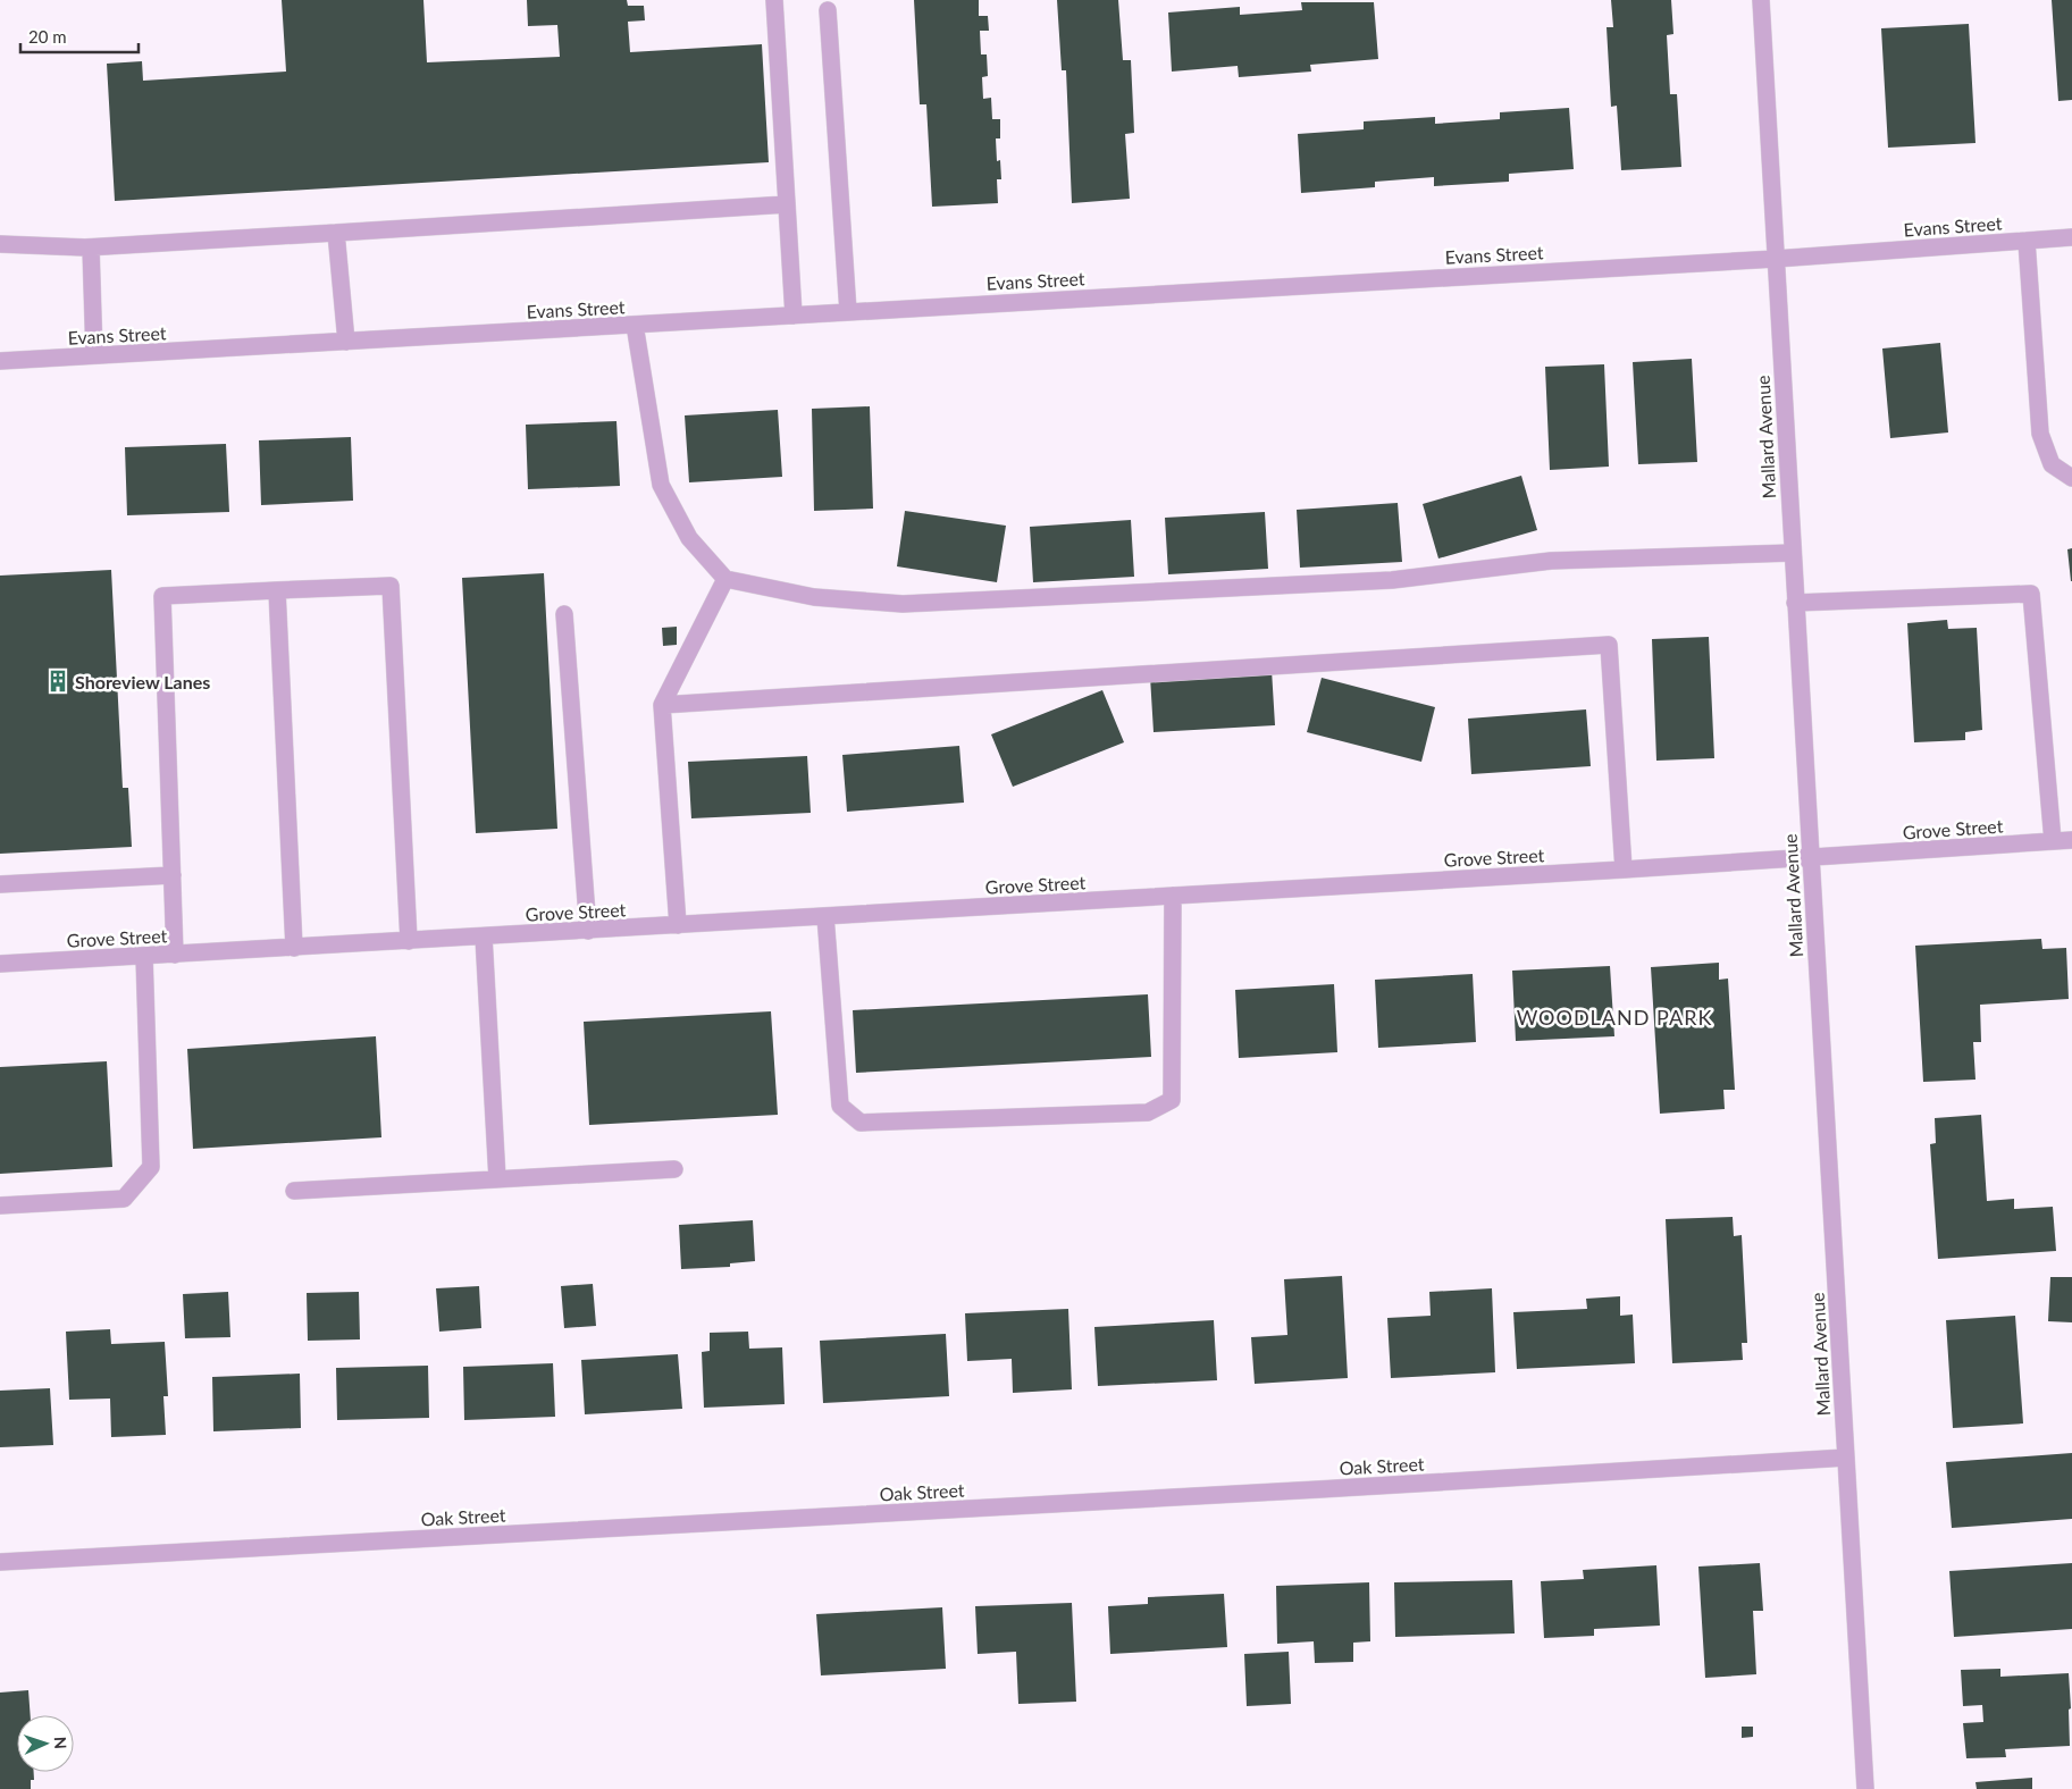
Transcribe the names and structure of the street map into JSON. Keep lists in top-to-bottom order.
{
  "streets": {
    "street": [
      "Evans Street",
      "Mallard Avenue",
      "Grove Street",
      "Oak Street"
    ]
  },
  "crossings": [
    ["Evans Street", "Mallard Avenue"],
    ["Mallard Avenue", "Grove Street"],
    ["Mallard Avenue", "Oak Street"]
  ],
  "districts": ["WOODLAND PARK"],
  "places": {
    "building": ["Shoreview Lanes"]
  },
  "scale_bar": "20 m",
  "north": "right"
}
